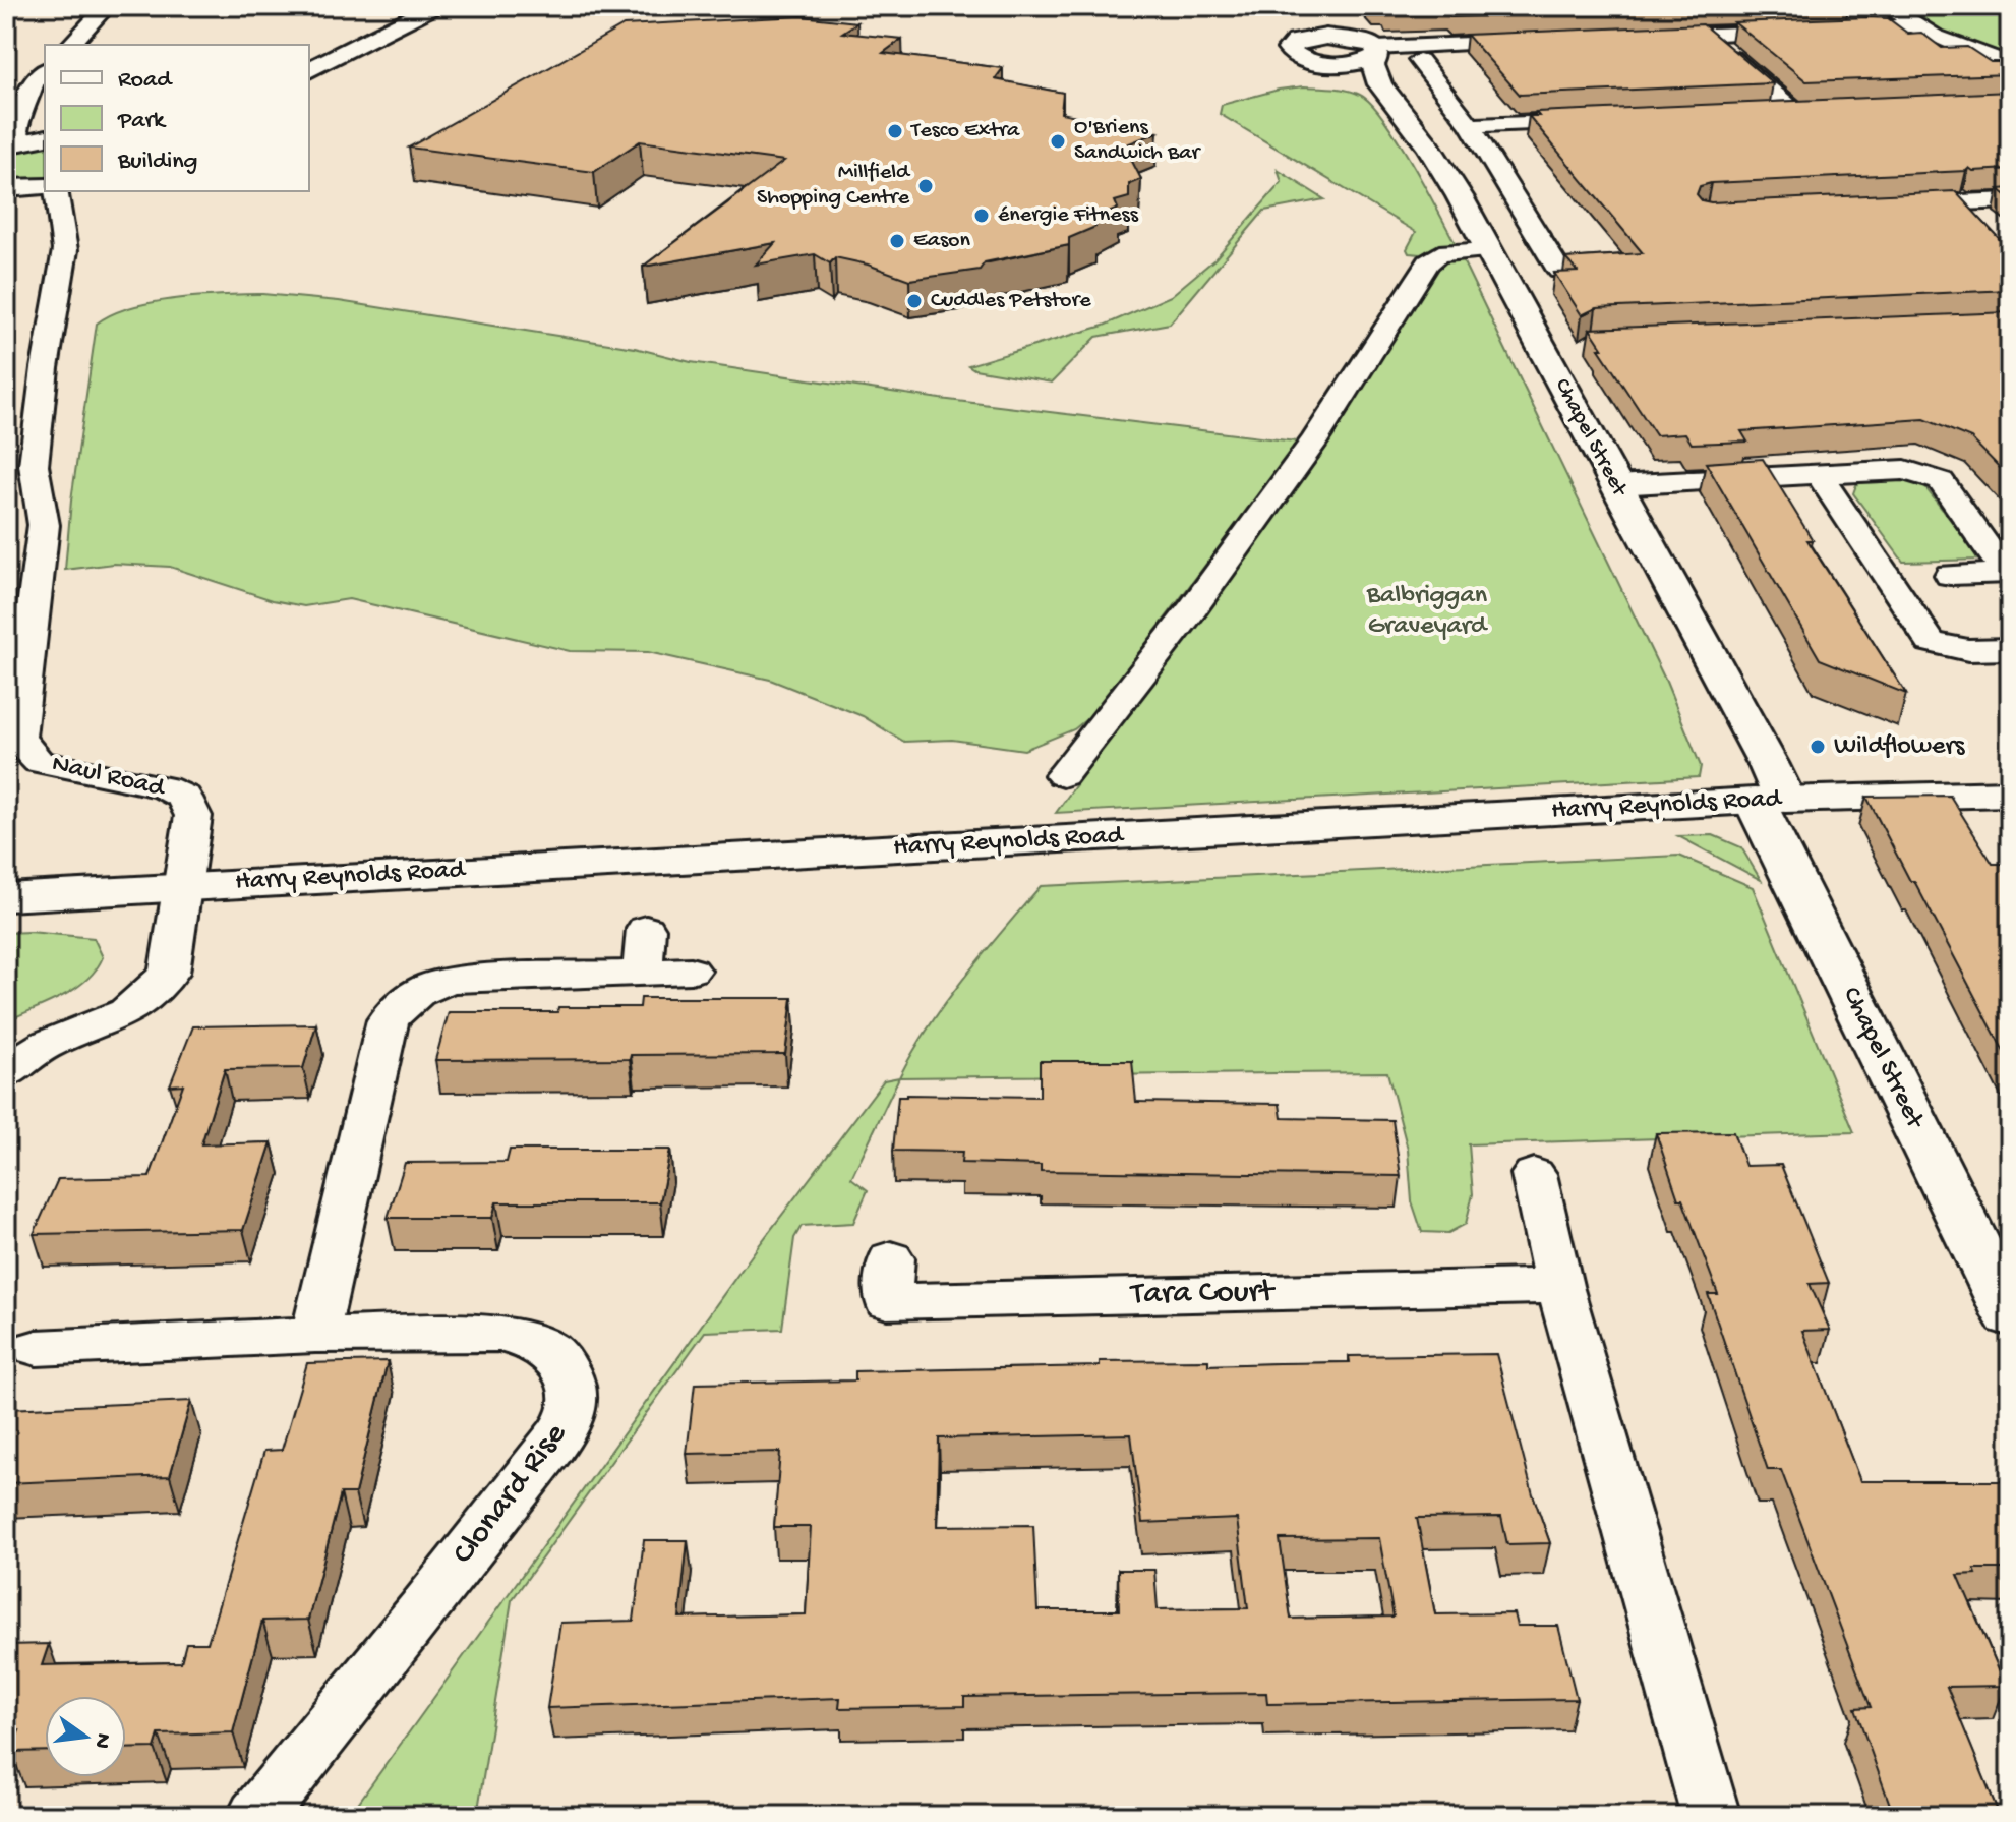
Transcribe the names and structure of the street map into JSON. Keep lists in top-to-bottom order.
{
  "streets": {
    "main road": ["Chapel Street", "Harry Reynolds Road"],
    "street": ["Naul Road", "Tara Court", "Clonard Rise"]
  },
  "crossings": [
    ["Chapel Street", "Harry Reynolds Road"],
    ["Naul Road", "Harry Reynolds Road"]
  ],
  "parks": ["Balbriggan Graveyard"],
  "places": [
    "Tesco Extra",
    "O'Briens Sandwich Bar",
    "Millfield Shopping Centre",
    "énergie Fitness",
    "Eason",
    "Cuddles Petstore",
    "Wildflowers"
  ],
  "legend": ["Road", "Park", "Building"],
  "north": "right"
}
